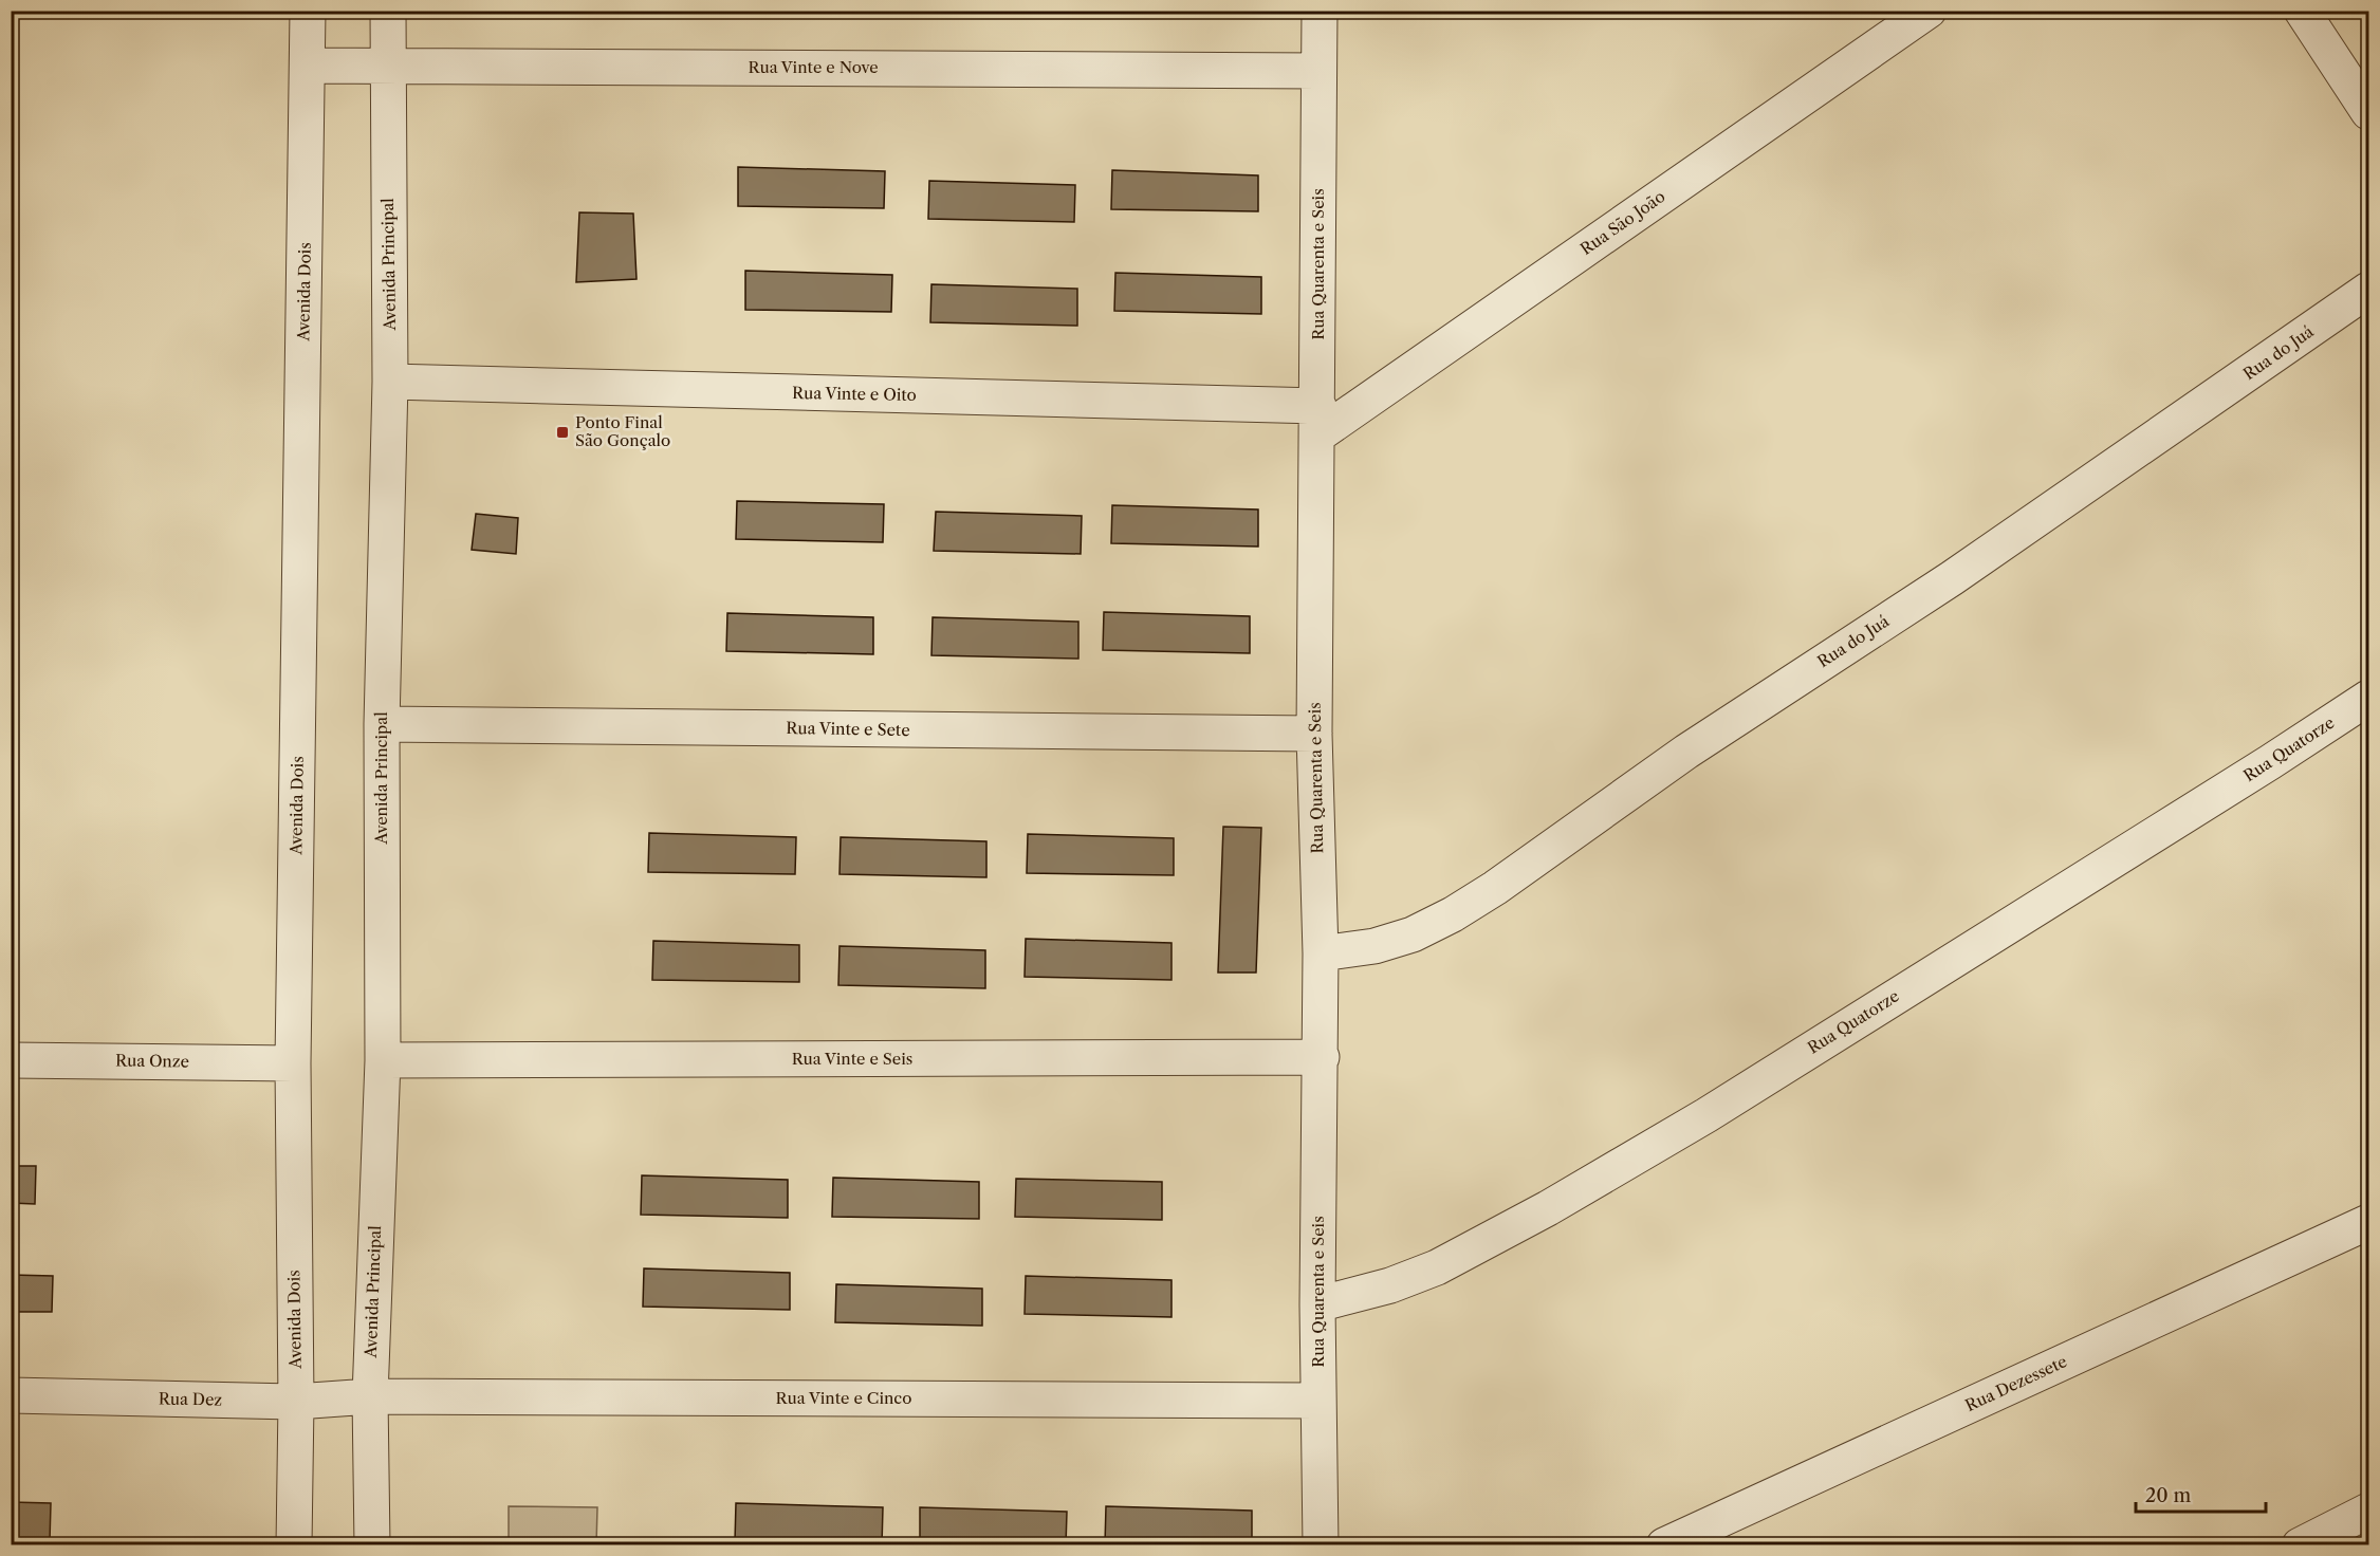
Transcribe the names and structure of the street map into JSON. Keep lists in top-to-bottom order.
{
  "streets": {
    "street": [
      "Rua Vinte e Nove",
      "Rua São João",
      "Avenida Principal",
      "Rua Quarenta e Seis",
      "Avenida Dois",
      "Rua do Juá",
      "Rua Vinte e Oito",
      "Rua Vinte e Sete",
      "Rua Quatorze",
      "Rua Vinte e Seis",
      "Rua Onze",
      "Rua Dezessete",
      "Rua Vinte e Cinco",
      "Rua Dez"
    ]
  },
  "crossings": [
    ["Rua Vinte e Nove", "Avenida Principal"],
    ["Rua Vinte e Nove", "Rua Quarenta e Seis"],
    ["Rua Vinte e Nove", "Avenida Dois"],
    ["Rua São João", "Rua Quarenta e Seis"],
    ["Rua São João", "Rua Vinte e Oito"],
    ["Avenida Principal", "Rua Vinte e Oito"],
    ["Avenida Principal", "Rua Vinte e Sete"],
    ["Avenida Principal", "Rua Vinte e Seis"],
    ["Avenida Principal", "Rua Vinte e Cinco"],
    ["Avenida Principal", "Rua Dez"],
    ["Rua Quarenta e Seis", "Rua do Juá"],
    ["Rua Quarenta e Seis", "Rua Vinte e Oito"],
    ["Rua Quarenta e Seis", "Rua Vinte e Sete"],
    ["Rua Quarenta e Seis", "Rua Quatorze"],
    ["Rua Quarenta e Seis", "Rua Vinte e Seis"],
    ["Rua Quarenta e Seis", "Rua Vinte e Cinco"],
    ["Avenida Dois", "Rua Onze"],
    ["Avenida Dois", "Rua Dez"],
    ["Rua Vinte e Cinco", "Rua Dez"]
  ],
  "places": {
    "transit": ["Ponto Final São Gonçalo"]
  },
  "scale_bar": "20 m"
}
